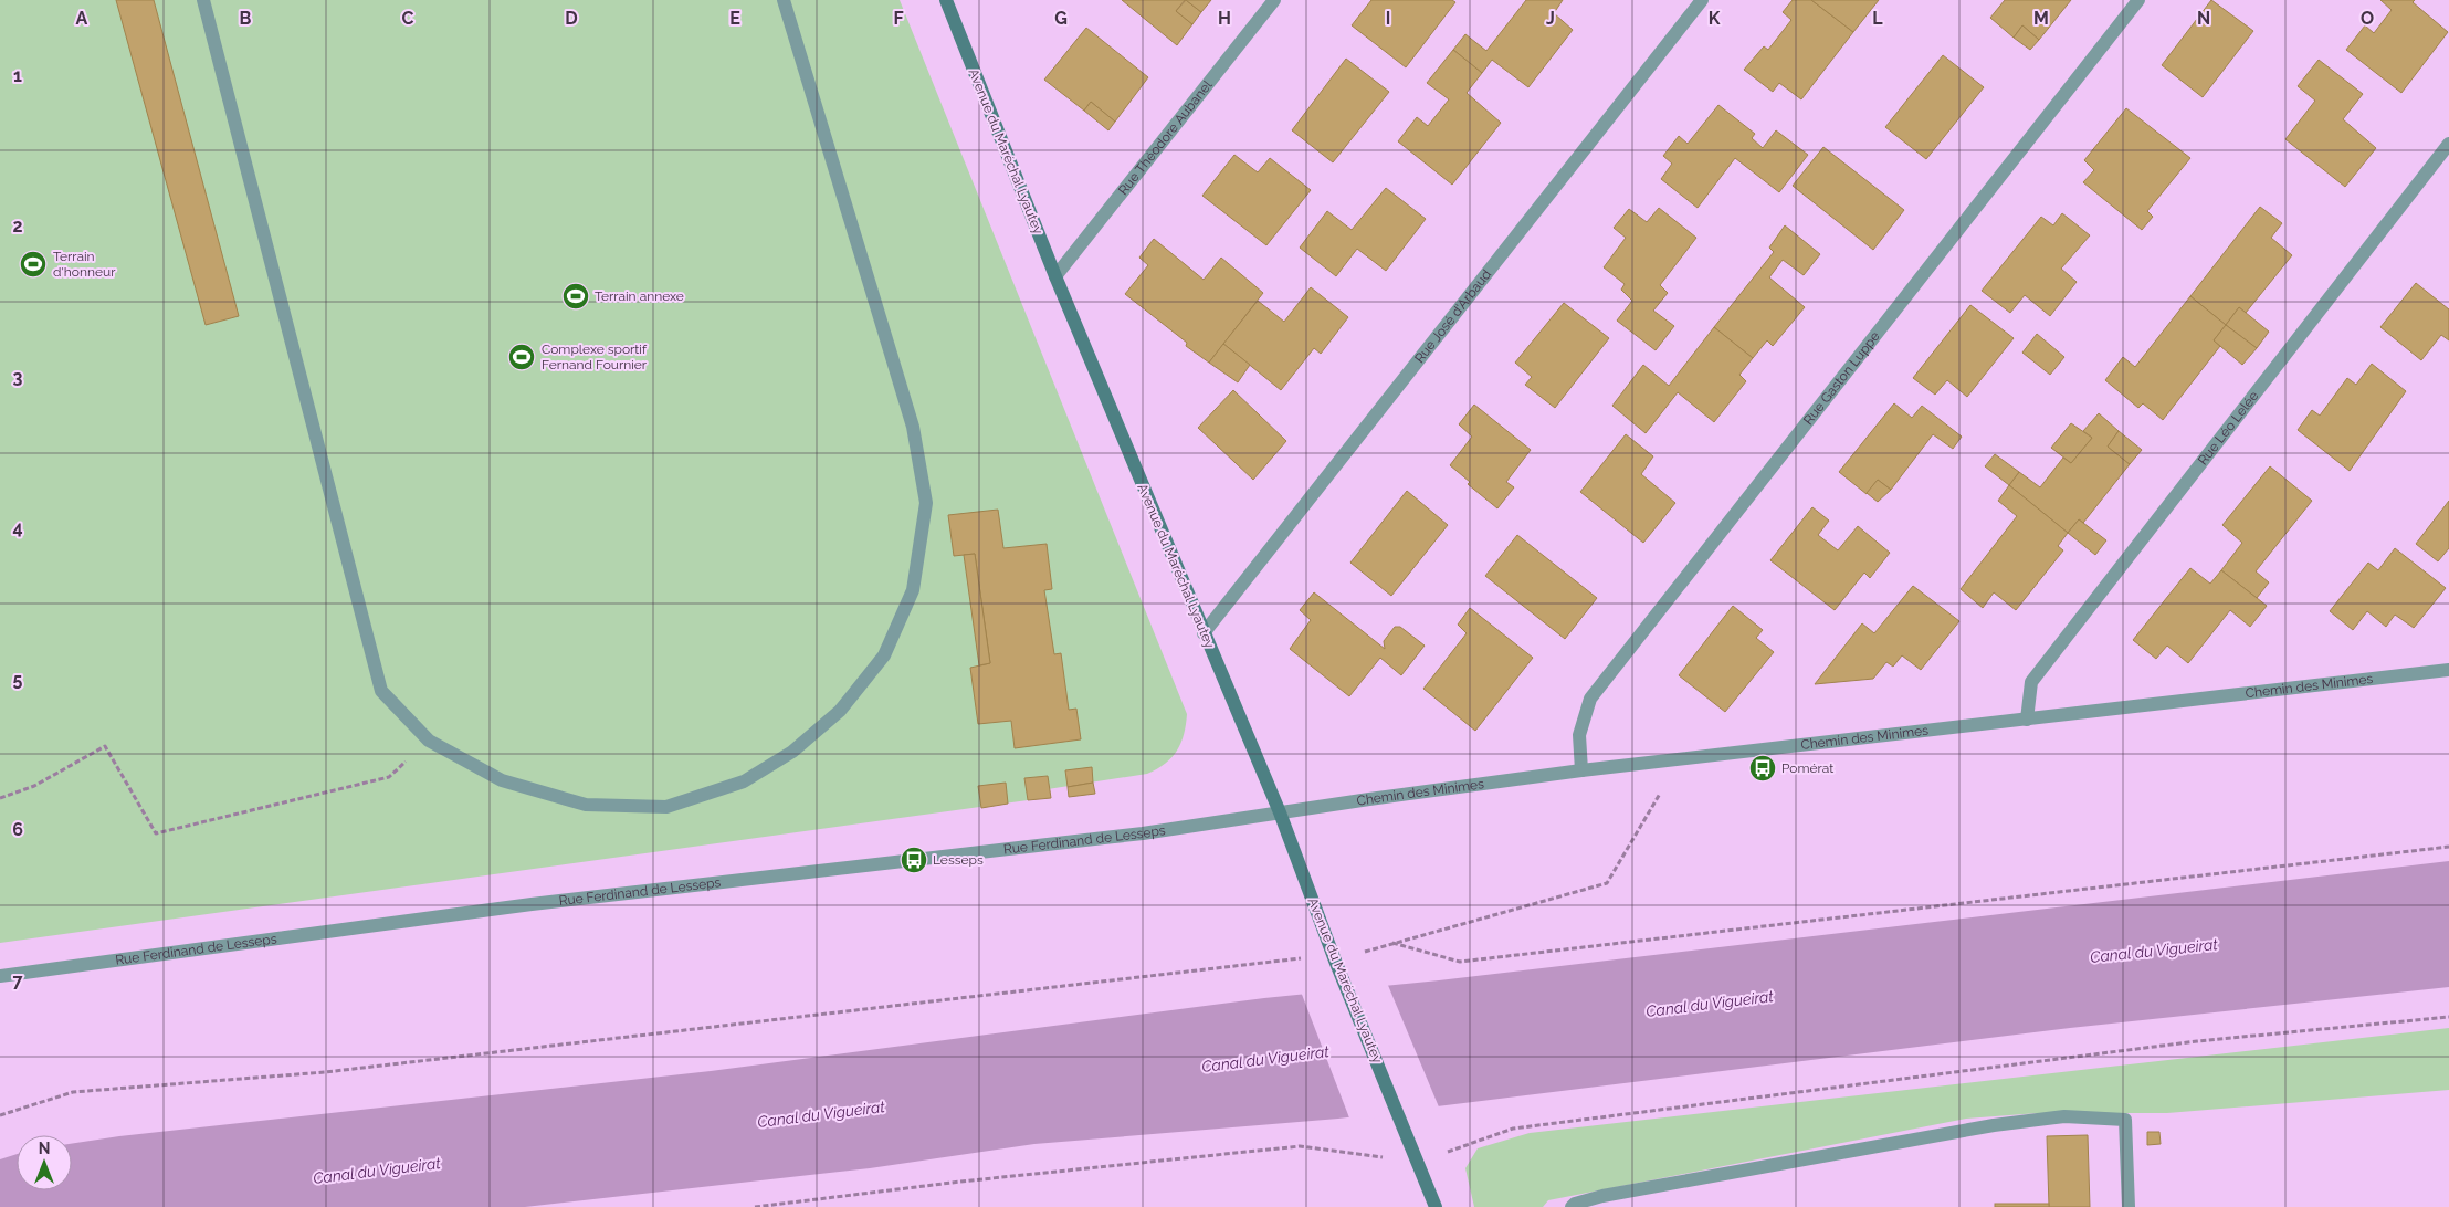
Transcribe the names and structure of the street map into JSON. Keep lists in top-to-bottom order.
{
  "streets": {
    "main road": ["Avenue du Maréchal Lyautey"],
    "street": [
      "Rue Théodore Aubanel",
      "Rue José d'Arbaud",
      "Rue Gaston Luppe",
      "Rue Léo Lelée",
      "Chemin des Minimes",
      "Rue Ferdinand de Lesseps"
    ]
  },
  "crossings": [
    ["Rue Théodore Aubanel", "Avenue du Maréchal Lyautey"],
    ["Avenue du Maréchal Lyautey", "Rue José d'Arbaud"],
    ["Avenue du Maréchal Lyautey", "Chemin des Minimes"],
    ["Avenue du Maréchal Lyautey", "Rue Ferdinand de Lesseps"],
    ["Rue Gaston Luppe", "Chemin des Minimes"],
    ["Rue Léo Lelée", "Chemin des Minimes"],
    ["Chemin des Minimes", "Rue Ferdinand de Lesseps"]
  ],
  "water": ["Canal du Vigueirat"],
  "places": {
    "sports": ["Terrain d'honneur", "Terrain annexe", "Complexe sportif Fernand Fournier"],
    "bus stop": ["Pomérat", "Lesseps"]
  },
  "north": "top",
  "grid": {
    "columns": [
      "A",
      "B",
      "C",
      "D",
      "E",
      "F",
      "G",
      "H",
      "I",
      "J",
      "K",
      "L",
      "M",
      "N",
      "O"
    ],
    "rows": [
      "1",
      "2",
      "3",
      "4",
      "5",
      "6",
      "7"
    ]
  }
}
